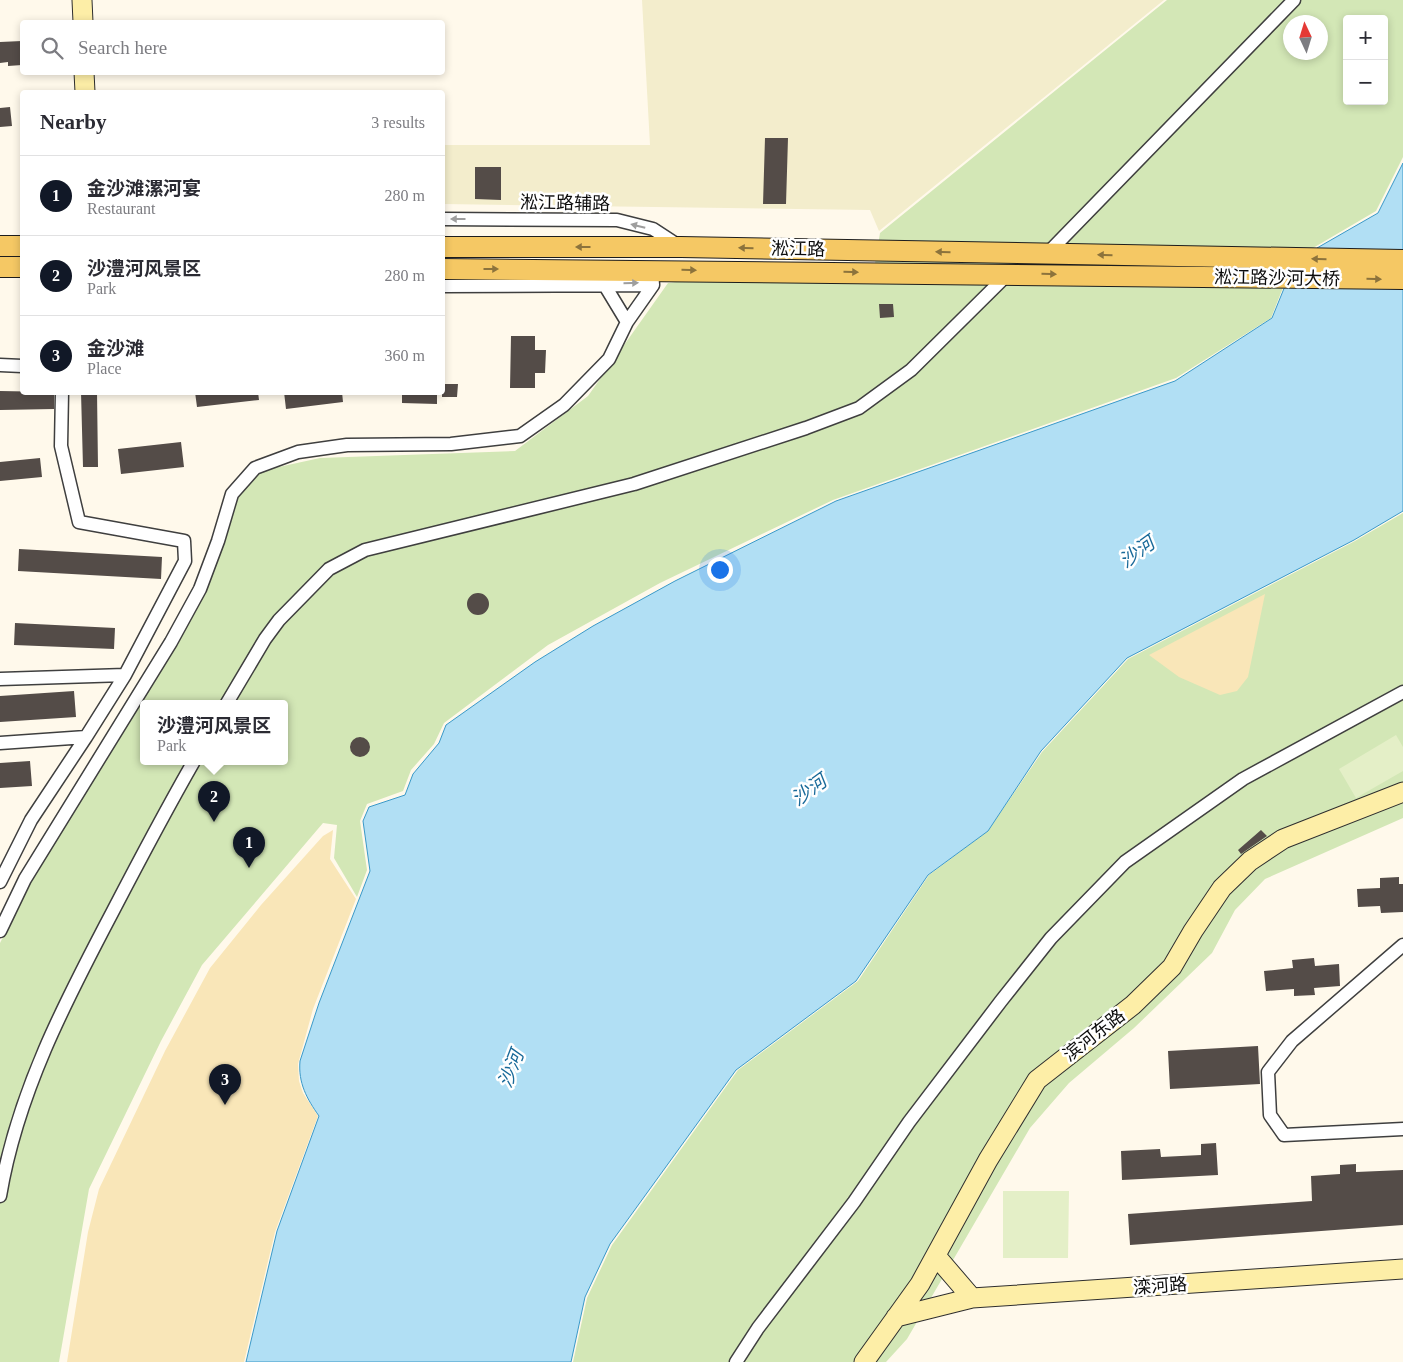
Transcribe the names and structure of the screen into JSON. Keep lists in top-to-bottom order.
{
  "streets": {
    "main road": ["淞江路", "淞江路沙河大桥"],
    "street": ["淞江路辅路", "滨河东路", "滦河路"]
  },
  "crossings": [
    ["淞江路辅路", "淞江路"],
    ["淞江路", "淞江路沙河大桥"],
    ["滨河东路", "滦河路"]
  ],
  "water": ["沙河"],
  "north": "top",
  "page": {
    "map_buttons": ["+", "−"],
    "search": "Search here",
    "heading": ["Nearby", "3 results"],
    "list": [
      {
        "mark": "1",
        "name": "金沙滩漯河宴",
        "note": "Restaurant",
        "value": "280 m"
      },
      {
        "mark": "2",
        "name": "沙澧河风景区",
        "note": "Park",
        "value": "280 m"
      },
      {
        "mark": "3",
        "name": "金沙滩",
        "note": "Place",
        "value": "360 m"
      }
    ],
    "popup": ["沙澧河风景区", "Park"],
    "pins": ["2", "1", "3"]
  }
}
